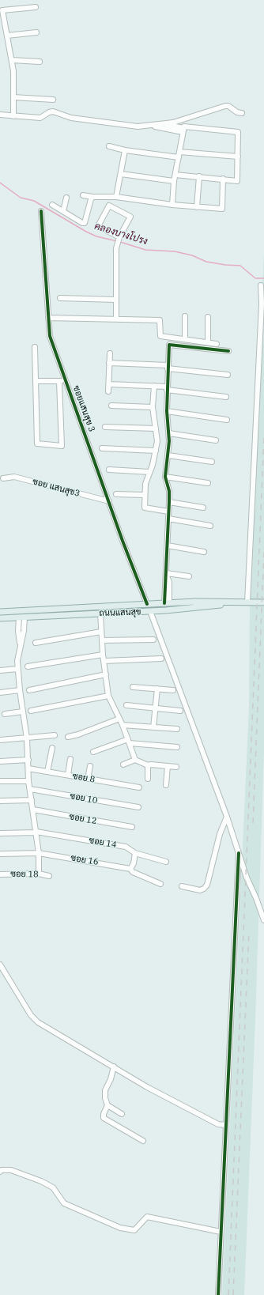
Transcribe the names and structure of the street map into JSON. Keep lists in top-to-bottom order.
{
  "streets": {
    "main road": ["ถนนแสนสุข"],
    "street": [
      "ซอยแสนสุข 3",
      "ซอย แสนสุข3",
      "ซอย 8",
      "ซอย 10",
      "ซอย 12",
      "ซอย 14",
      "ซอย 16",
      "ซอย 18"
    ]
  },
  "crossings": [
    ["ซอยแสนสุข 3", "ซอย แสนสุข3"],
    ["ซอยแสนสุข 3", "ถนนแสนสุข"]
  ],
  "water": ["คลองบางโปรง"]
}
